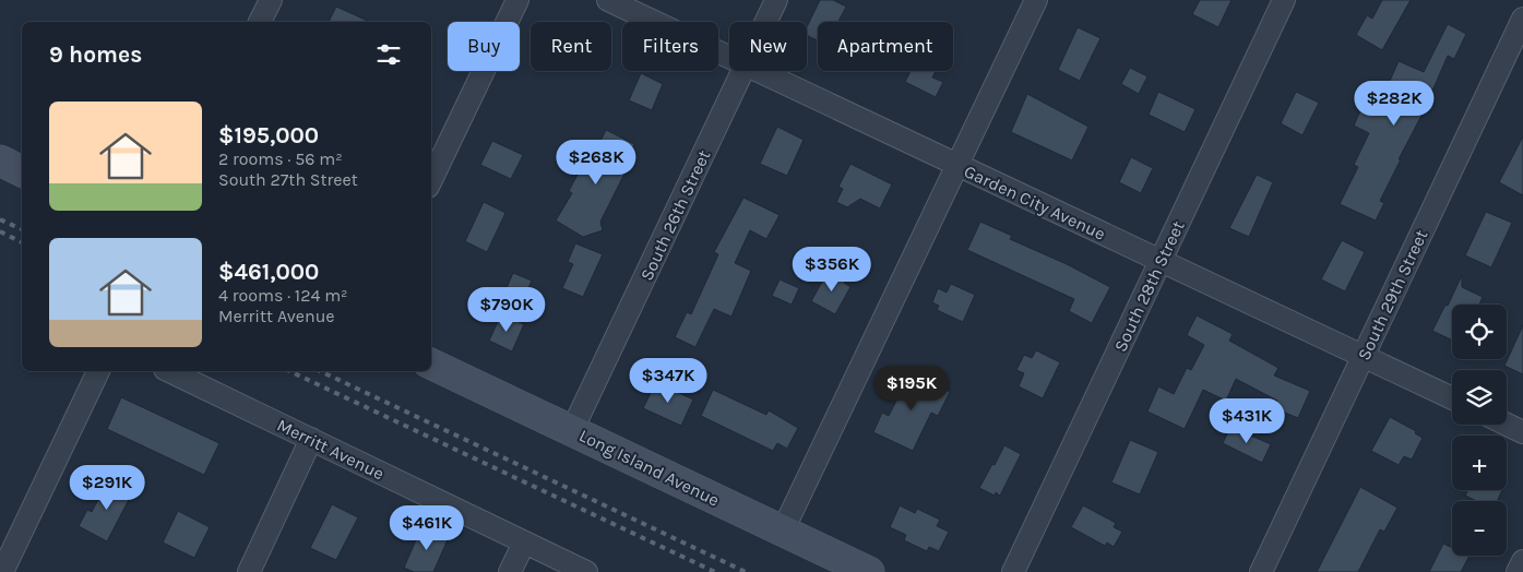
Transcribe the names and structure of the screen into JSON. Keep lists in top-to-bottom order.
{
  "streets": {
    "street": [
      "Garden City Avenue",
      "South 26th Street",
      "South 28th Street",
      "South 29th Street",
      "Merritt Avenue",
      "Long Island Avenue"
    ]
  },
  "crossings": [
    ["Garden City Avenue", "South 28th Street"],
    ["Garden City Avenue", "South 29th Street"],
    ["South 26th Street", "Long Island Avenue"]
  ],
  "page": {
    "chip": [
      "Buy",
      "Rent",
      "Filters",
      "New",
      "Apartment"
    ],
    "heading": "9 homes",
    "price": [
      "$282K",
      "$268K",
      "$356K",
      "$790K",
      "$347K",
      "$195K",
      "$431K",
      "$291K",
      "$461K"
    ],
    "list": [
      {
        "name": "$195,000",
        "note": "2 rooms · 56 m² · South 27th Street"
      },
      {
        "name": "$461,000",
        "note": "4 rooms · 124 m² · Merritt Avenue"
      }
    ],
    "map_buttons": ["+", "−"]
  }
}
